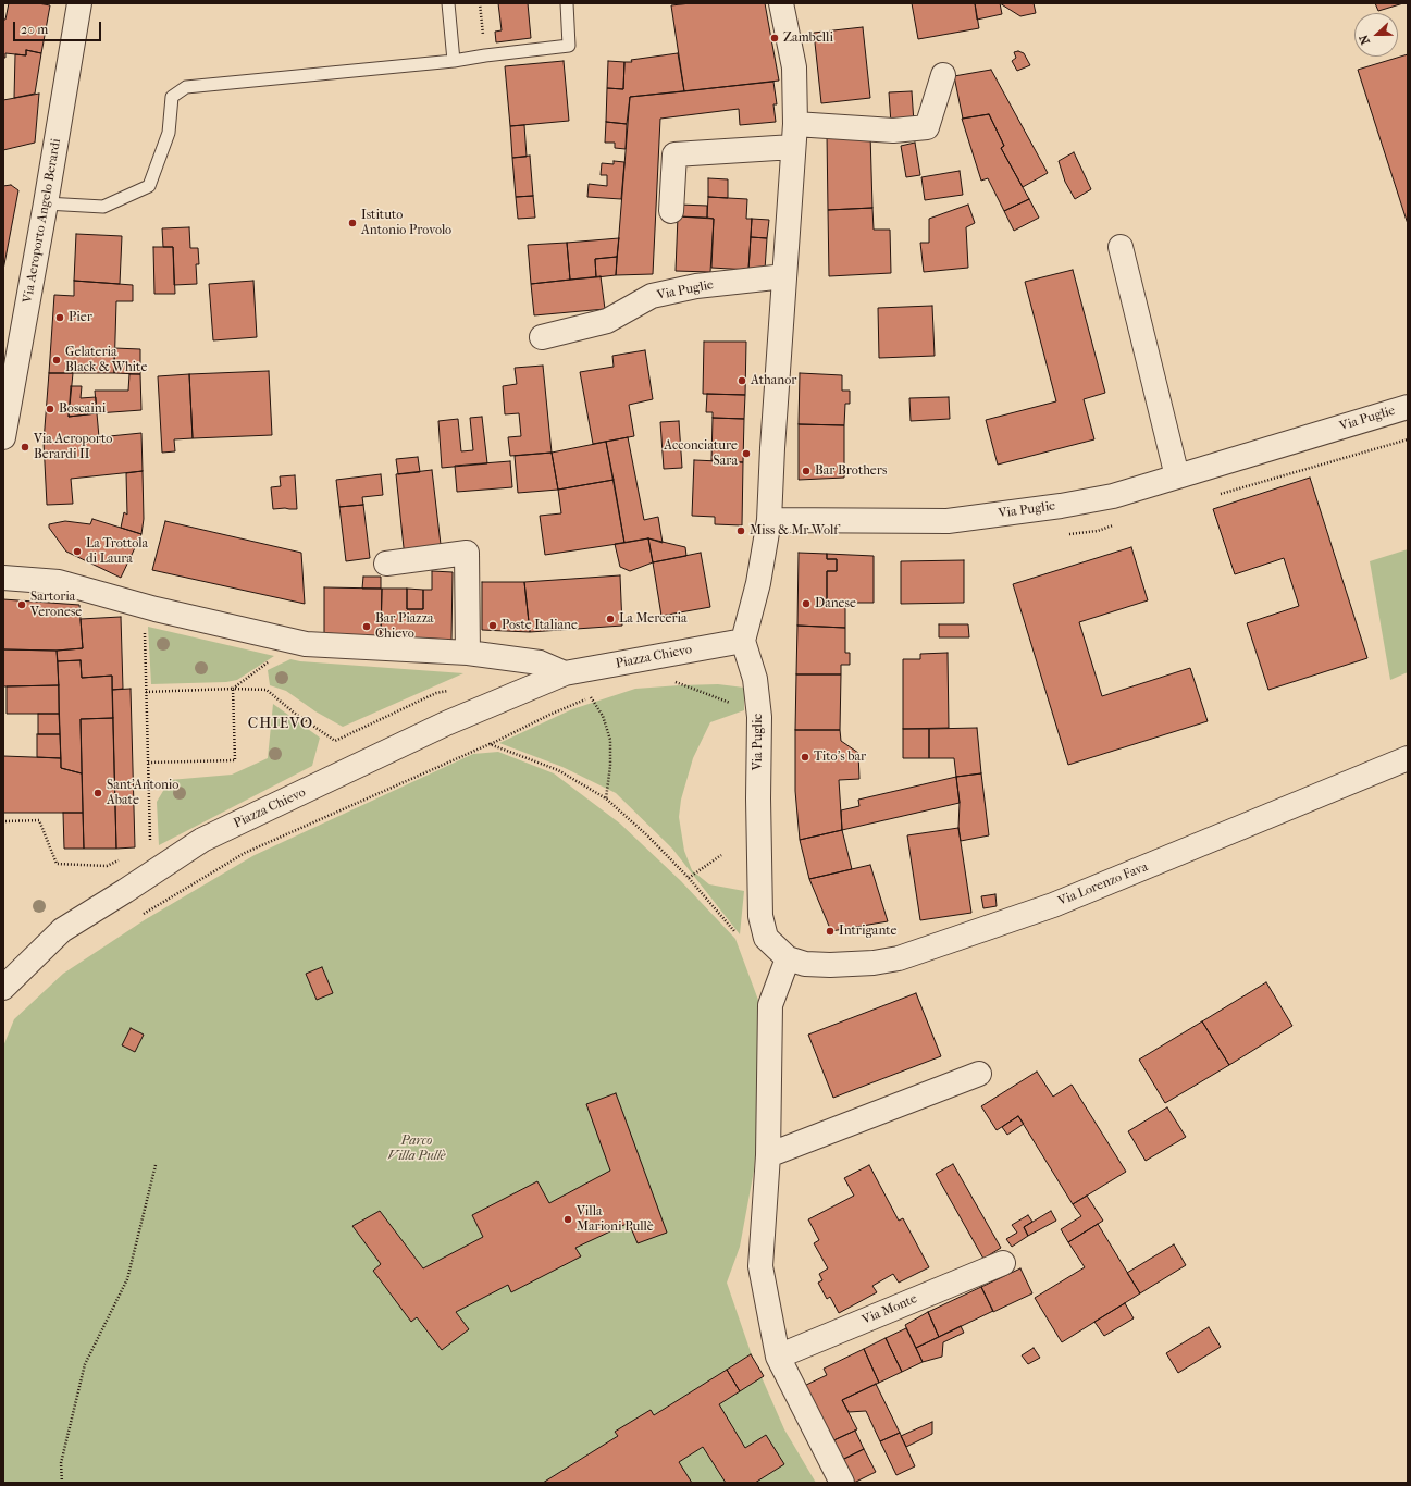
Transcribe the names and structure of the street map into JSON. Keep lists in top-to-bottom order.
{
  "streets": {
    "street": [
      "Via Aeroporto Angelo Berardi",
      "Via Puglie",
      "Piazza Chievo",
      "Via Lorenzo Fava",
      "Via Monte"
    ]
  },
  "crossings": [
    ["Via Puglie", "Piazza Chievo"],
    ["Via Puglie", "Via Lorenzo Fava"]
  ],
  "districts": ["CHIEVO"],
  "parks": ["Parco Villa Pullè"],
  "places": [
    "Zambelli",
    "Istituto Antonio Provolo",
    "Pier",
    "Gelateria Black & White",
    "Athanor",
    "Boscaini",
    "Via Aeroporto Berardi II",
    "Acconciature Sara",
    "Bar Brothers",
    "Miss & Mr Wolf",
    "La Trottola di Laura",
    "Danese",
    "Sartoria Veronese",
    "La Merceria",
    "Poste Italiane",
    "Bar Piazza Chievo",
    "Tito's bar",
    "Sant'Antonio Abate",
    "Intrigante",
    "Villa Marioni Pullè"
  ],
  "scale_bar": "20 m",
  "north": "left"
}
